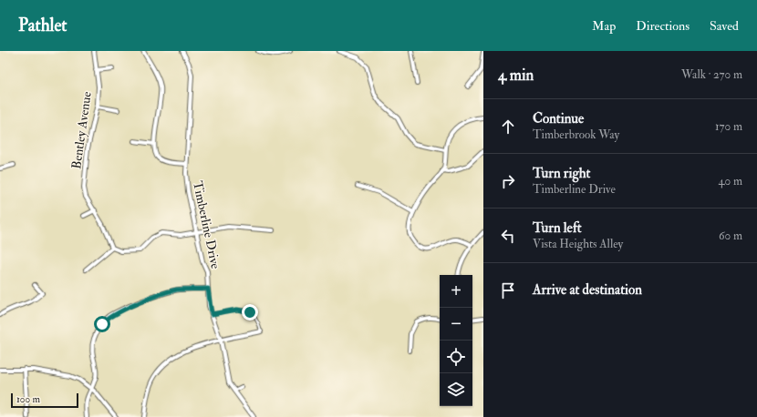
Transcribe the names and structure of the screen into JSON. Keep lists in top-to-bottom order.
{
  "streets": {
    "street": ["Bentley Avenue", "Timberline Drive"]
  },
  "scale_bar": "100 m",
  "page": {
    "header": "Pathlet",
    "nav": ["Map", "Directions", "Saved"],
    "heading": ["4 min", "Walk · 270 m"],
    "list": [
      ["Continue", "Timberbrook Way", "170 m"],
      ["Turn right", "Timberline Drive", "40 m"],
      ["Turn left", "Vista Heights Alley", "60 m"],
      "Arrive at destination"
    ],
    "map_buttons": ["+", "−"],
    "scale": "100 m"
  }
}
